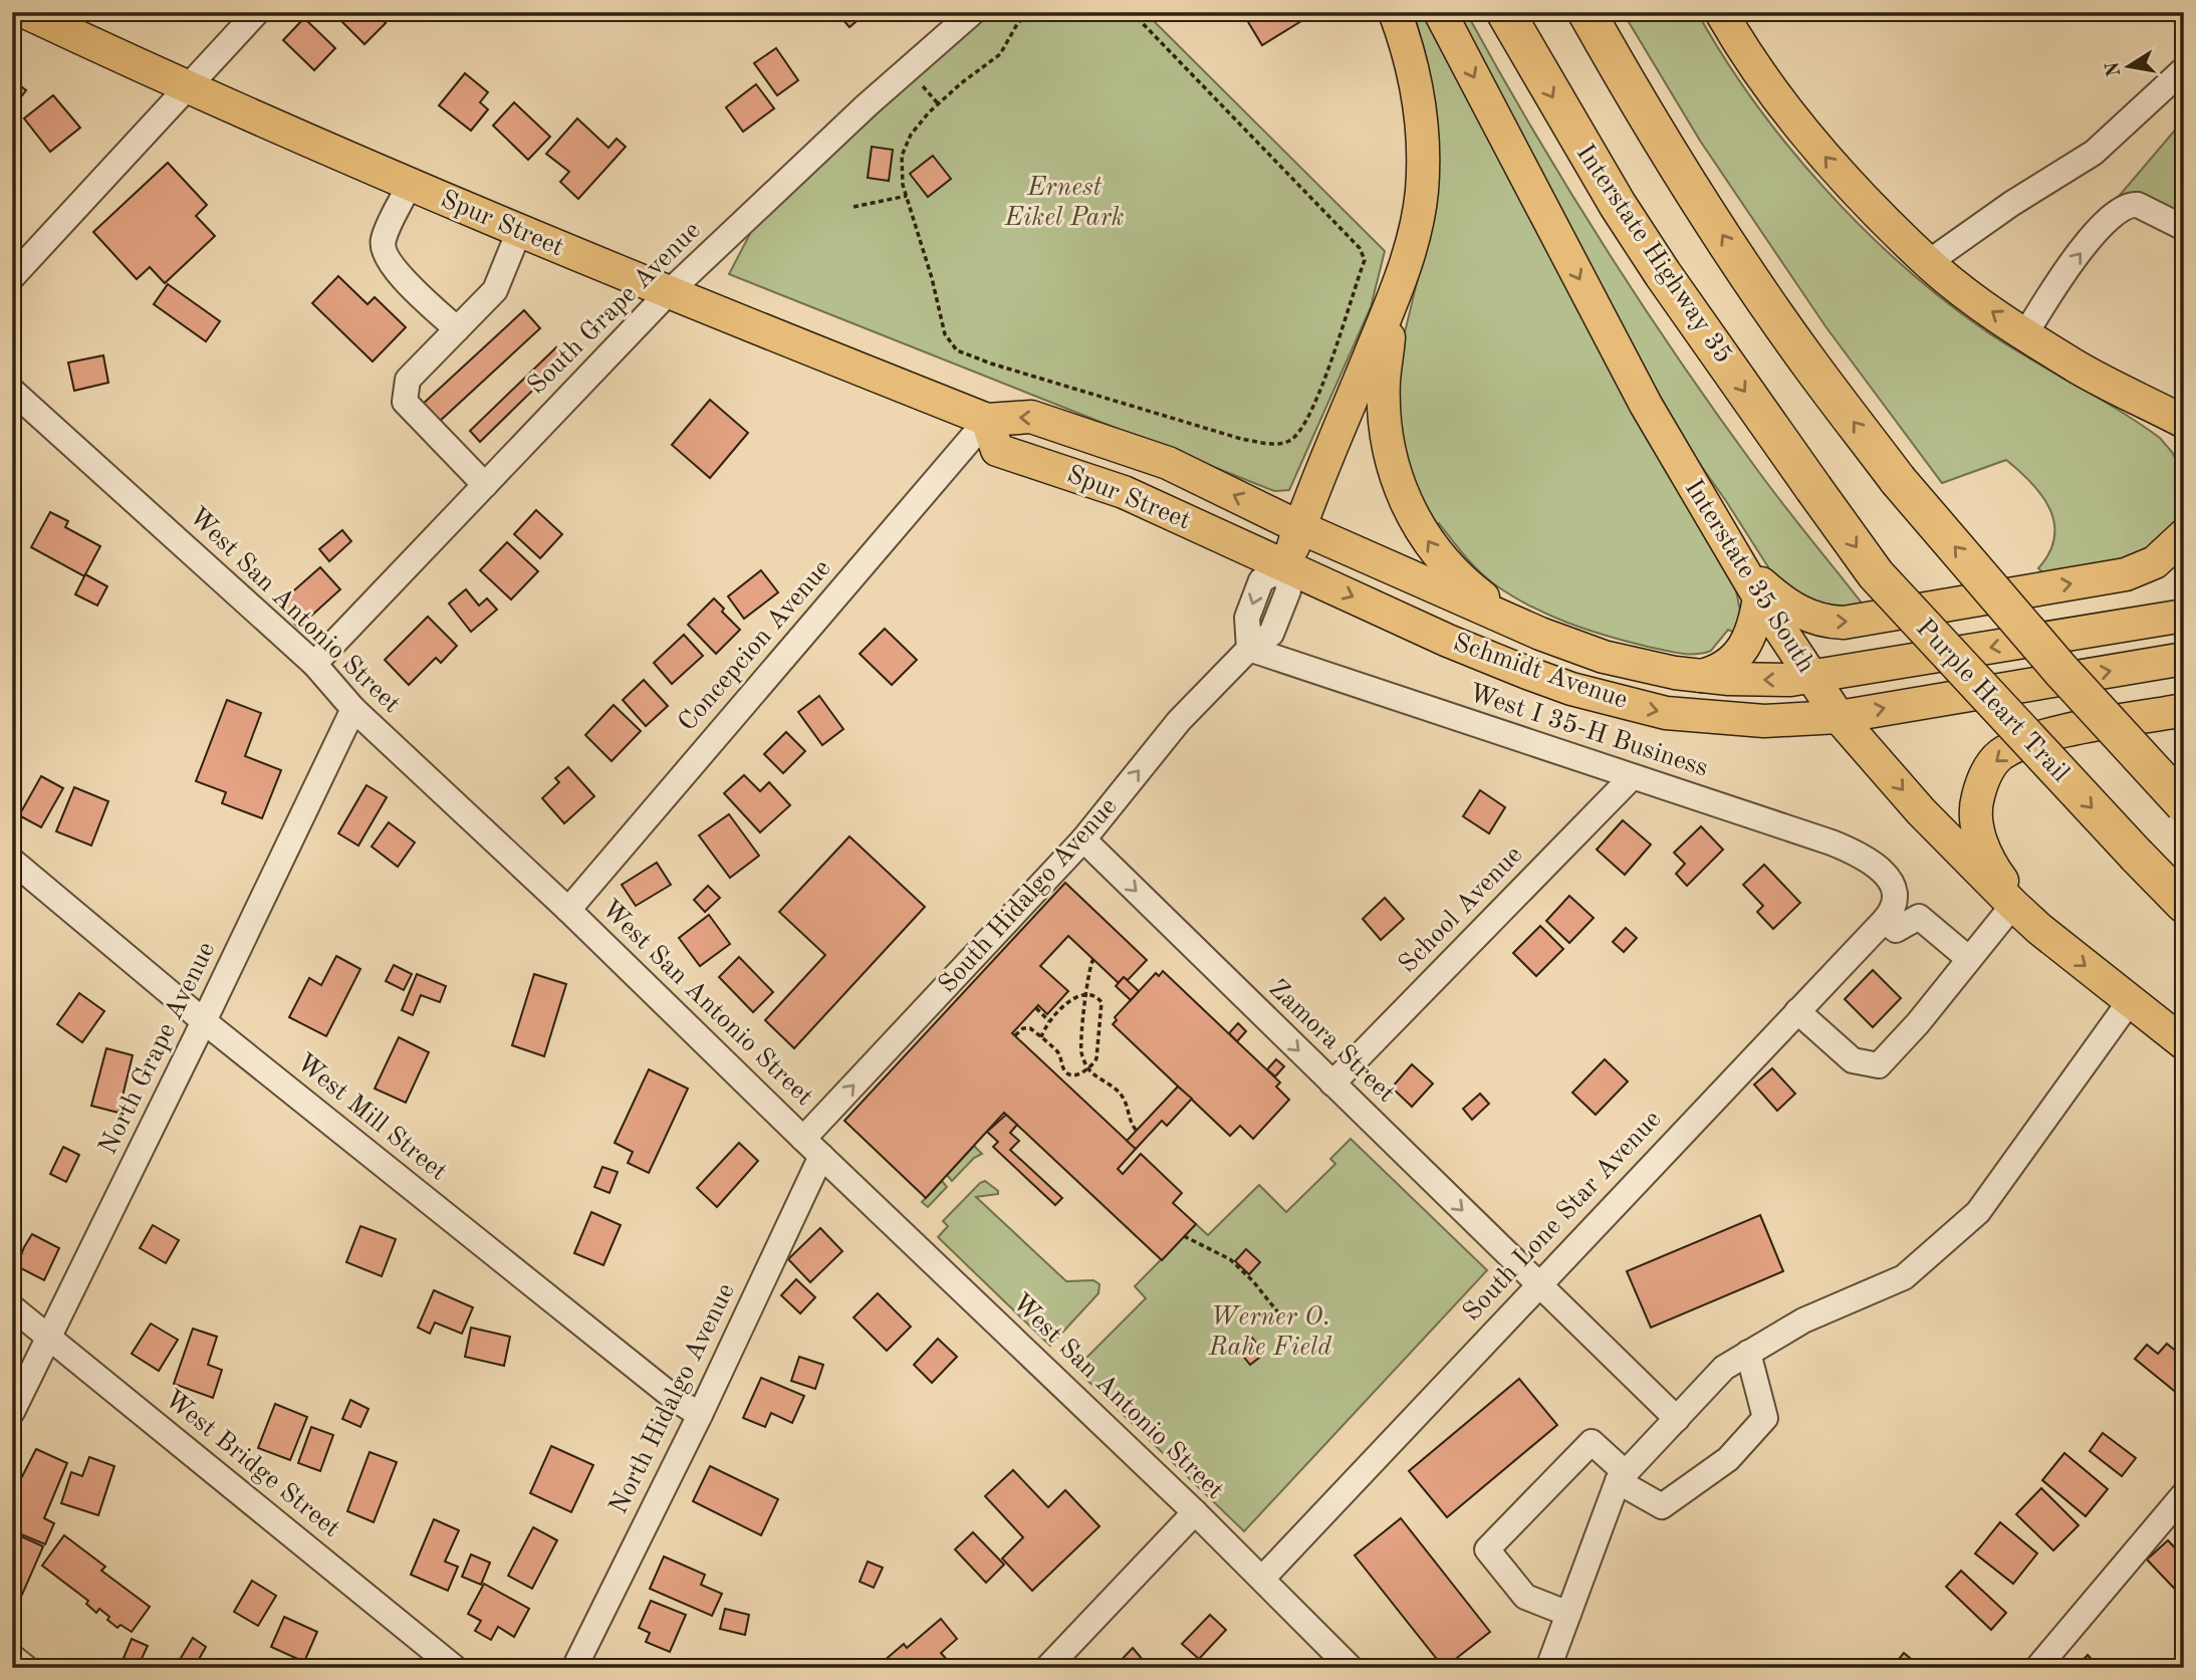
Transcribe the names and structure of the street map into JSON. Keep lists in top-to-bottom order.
{
  "streets": {
    "highway": ["Interstate Highway 35", "Purple Heart Trail"],
    "main road": [
      "Spur Street",
      "Interstate 35 South",
      "Schmidt Avenue",
      "South Hidalgo Avenue"
    ],
    "street": [
      "South Grape Avenue",
      "West San Antonio Street",
      "Concepcion Avenue",
      "West I 35-H Business",
      "School Avenue",
      "Zamora Street",
      "North Grape Avenue",
      "West Mill Street",
      "South Lone Star Avenue",
      "North Hidalgo Avenue",
      "West Bridge Street"
    ]
  },
  "crossings": [
    ["Spur Street", "South Grape Avenue"],
    ["Spur Street", "Concepcion Avenue"],
    ["Spur Street", "Schmidt Avenue"],
    ["Spur Street", "South Hidalgo Avenue"],
    ["Interstate Highway 35", "Purple Heart Trail"],
    ["South Grape Avenue", "West San Antonio Street"],
    ["Interstate 35 South", "Schmidt Avenue"],
    ["West San Antonio Street", "Concepcion Avenue"],
    ["West San Antonio Street", "South Hidalgo Avenue"],
    ["West San Antonio Street", "North Grape Avenue"],
    ["West San Antonio Street", "South Lone Star Avenue"],
    ["West San Antonio Street", "North Hidalgo Avenue"],
    ["Schmidt Avenue", "South Hidalgo Avenue"],
    ["West I 35-H Business", "South Hidalgo Avenue"],
    ["West I 35-H Business", "School Avenue"],
    ["West I 35-H Business", "South Lone Star Avenue"],
    ["South Hidalgo Avenue", "Zamora Street"],
    ["South Hidalgo Avenue", "North Hidalgo Avenue"],
    ["School Avenue", "Zamora Street"],
    ["Zamora Street", "South Lone Star Avenue"],
    ["North Grape Avenue", "West Mill Street"],
    ["North Grape Avenue", "West Bridge Street"],
    ["West Mill Street", "North Hidalgo Avenue"]
  ],
  "one_way": ["Interstate 35 South", "South Hidalgo Avenue", "Zamora Street"],
  "parks": ["Ernest Eikel Park", "Werner O. Rahe Field"],
  "north": "left"
}
